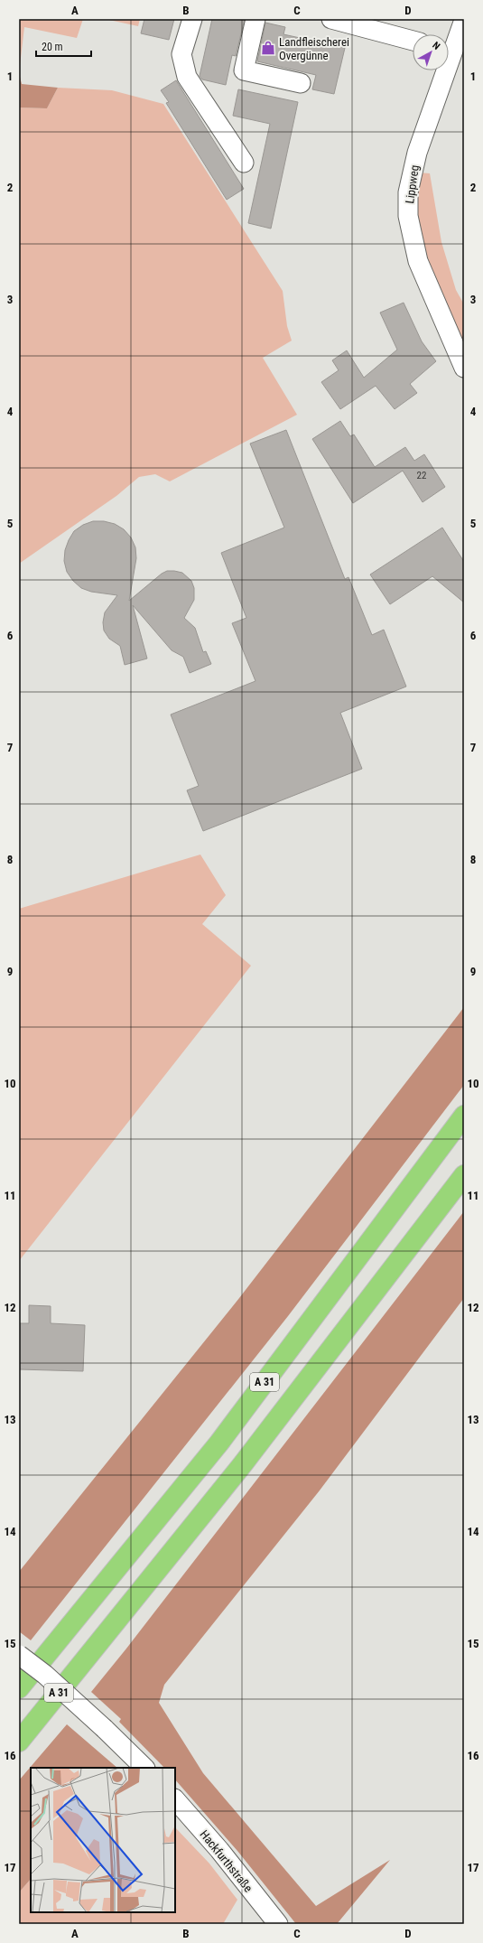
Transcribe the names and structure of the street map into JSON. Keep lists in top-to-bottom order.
{
  "streets": {
    "highway": ["A 31"],
    "street": ["Lippweg", "Hackfurthstraße"]
  },
  "places": {
    "shop": ["Landfleischerei Overgünne"]
  },
  "house_numbers": ["22"],
  "scale_bar": "20 m",
  "north": "top right",
  "grid": {
    "columns": [
      "A",
      "B",
      "C",
      "D"
    ],
    "rows": [
      "1",
      "2",
      "3",
      "4",
      "5",
      "6",
      "7",
      "8",
      "9",
      "10",
      "11",
      "12",
      "13",
      "14",
      "15",
      "16",
      "17"
    ]
  }
}
